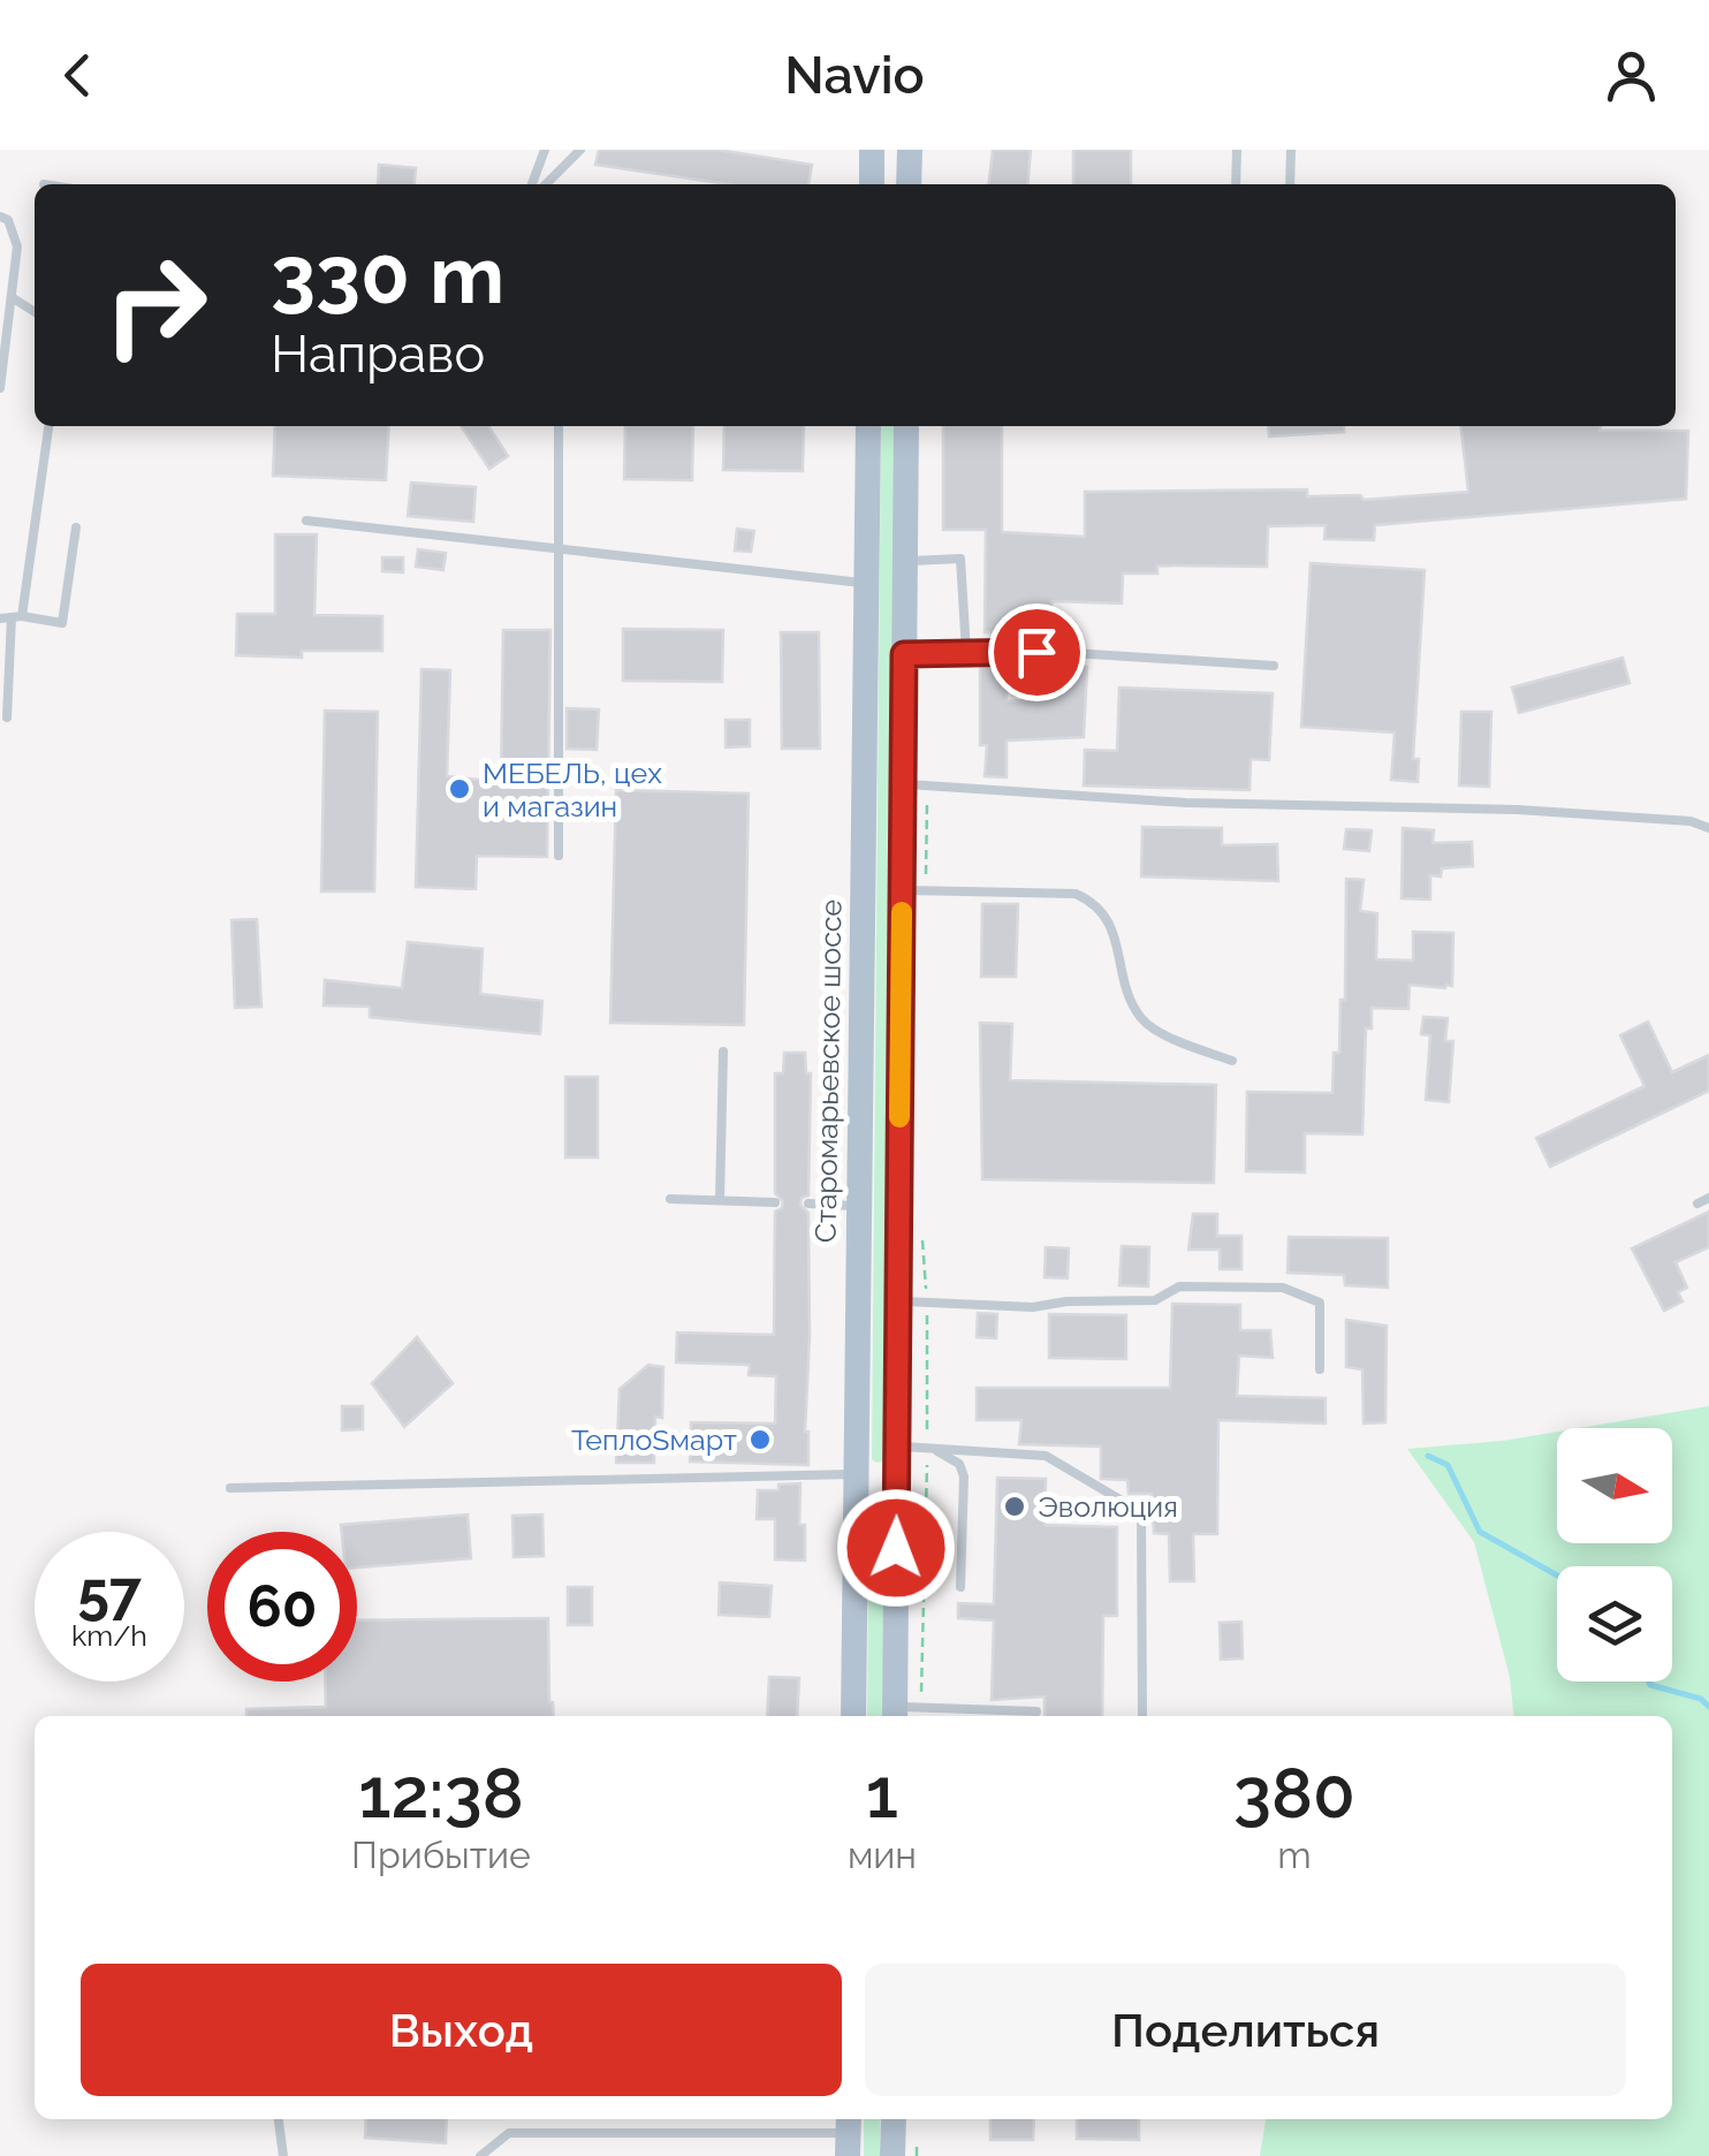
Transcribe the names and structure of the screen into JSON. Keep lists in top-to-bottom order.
{
  "streets": {
    "main road": ["Старомарьевское шоссе"]
  },
  "places": ["МЕБЕЛЬ, цех и магазин", "ТеплоSмарт", "Эволюция"],
  "north": "right",
  "page": {
    "header": "Navio",
    "turn": ["330 m", "Направо"],
    "speed": "57 km/h",
    "limit": "60",
    "eta": [
      "12:38",
      "Прибытие",
      "1",
      "мин",
      "380",
      "m"
    ],
    "buttons": ["Выход", "Поделиться"]
  }
}
